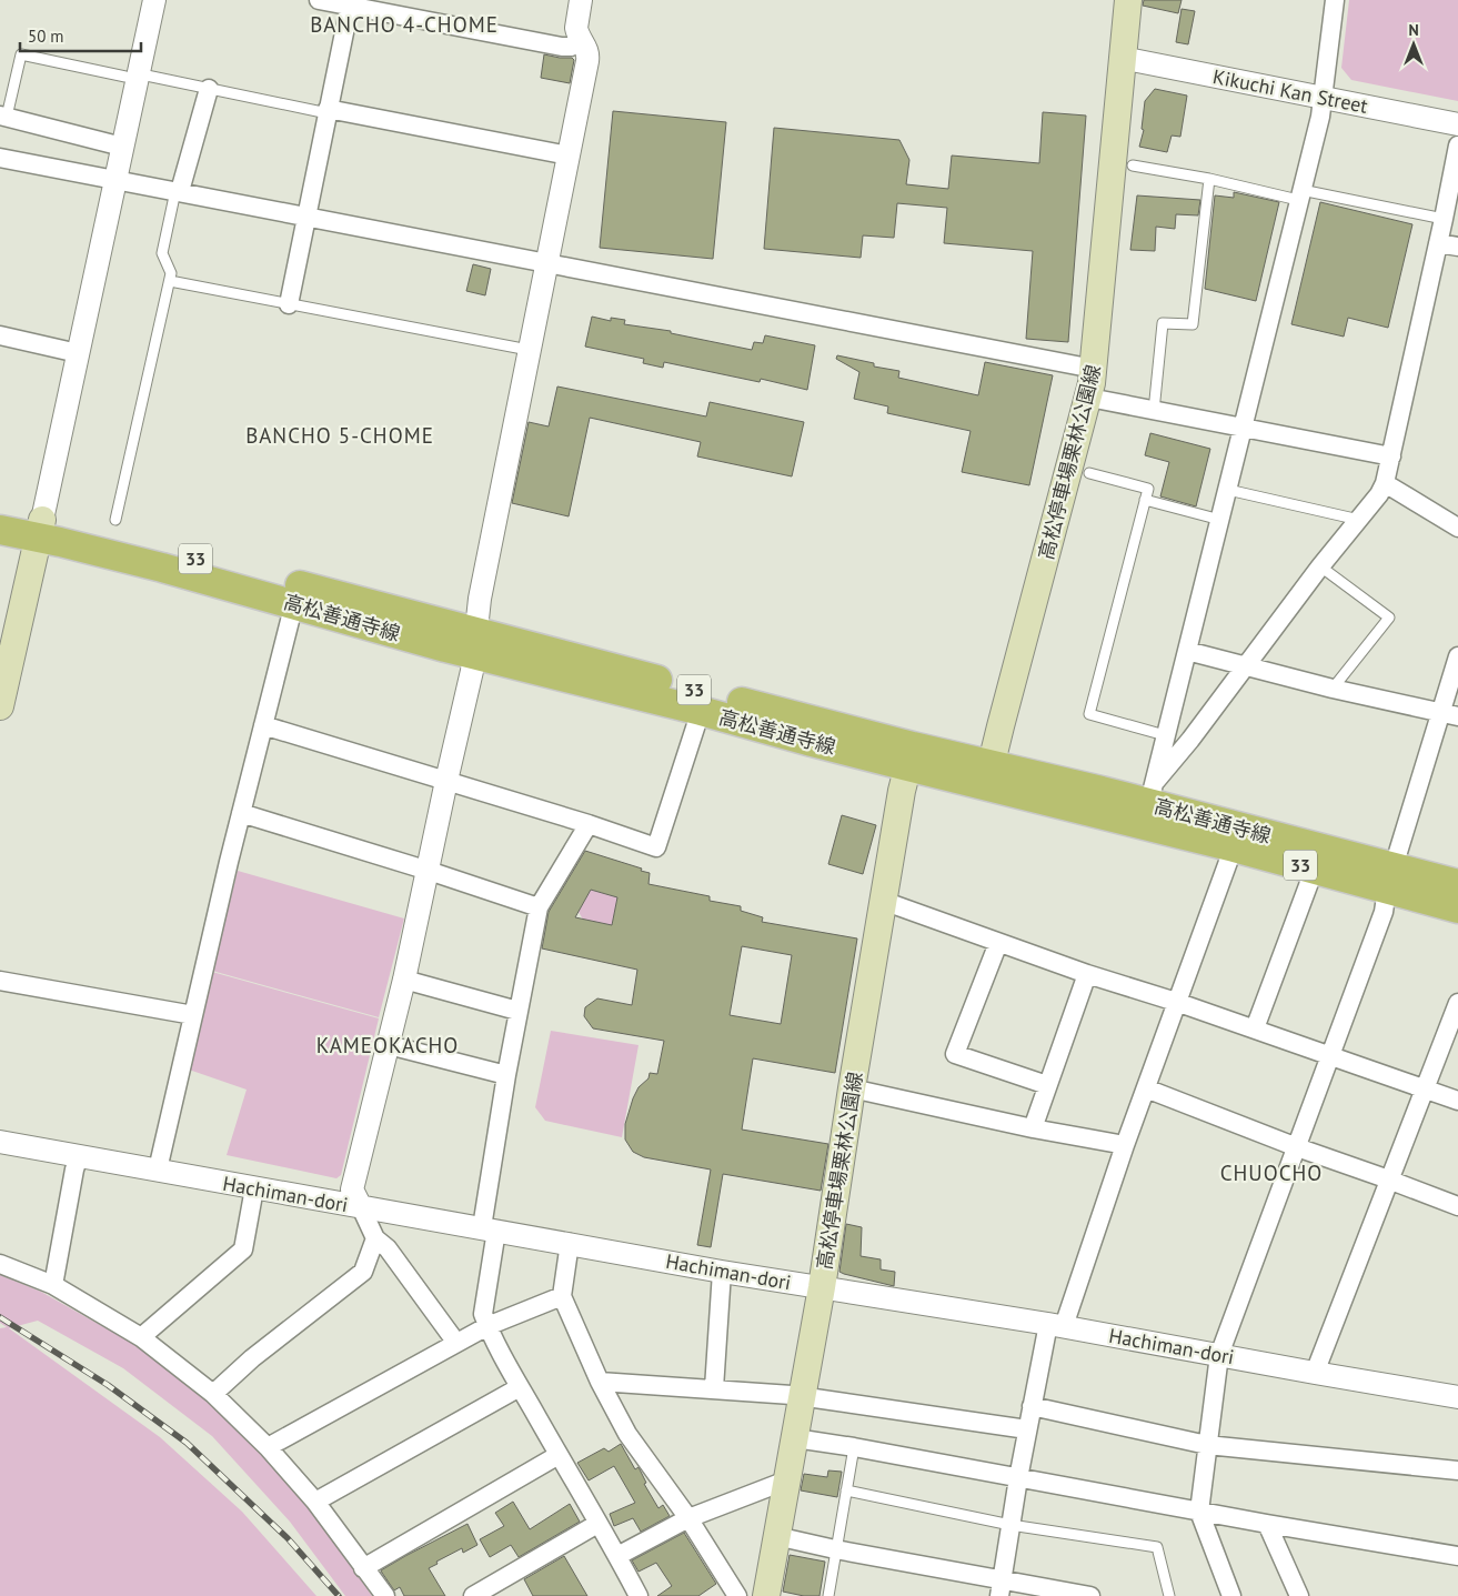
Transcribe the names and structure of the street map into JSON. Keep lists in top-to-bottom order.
{
  "streets": {
    "main road": ["高松停車場栗林公園線", "33", "高松善通寺線"],
    "street": ["Kikuchi Kan Street", "Hachiman-dori"]
  },
  "crossings": [
    ["Kikuchi Kan Street", "高松停車場栗林公園線"],
    ["高松停車場栗林公園線", "高松善通寺線"],
    ["高松停車場栗林公園線", "Hachiman-dori"]
  ],
  "districts": [
    "BANCHO 4-CHOME",
    "BANCHO 5-CHOME",
    "KAMEOKACHO",
    "CHUOCHO"
  ],
  "scale_bar": "50 m",
  "north": "top"
}
